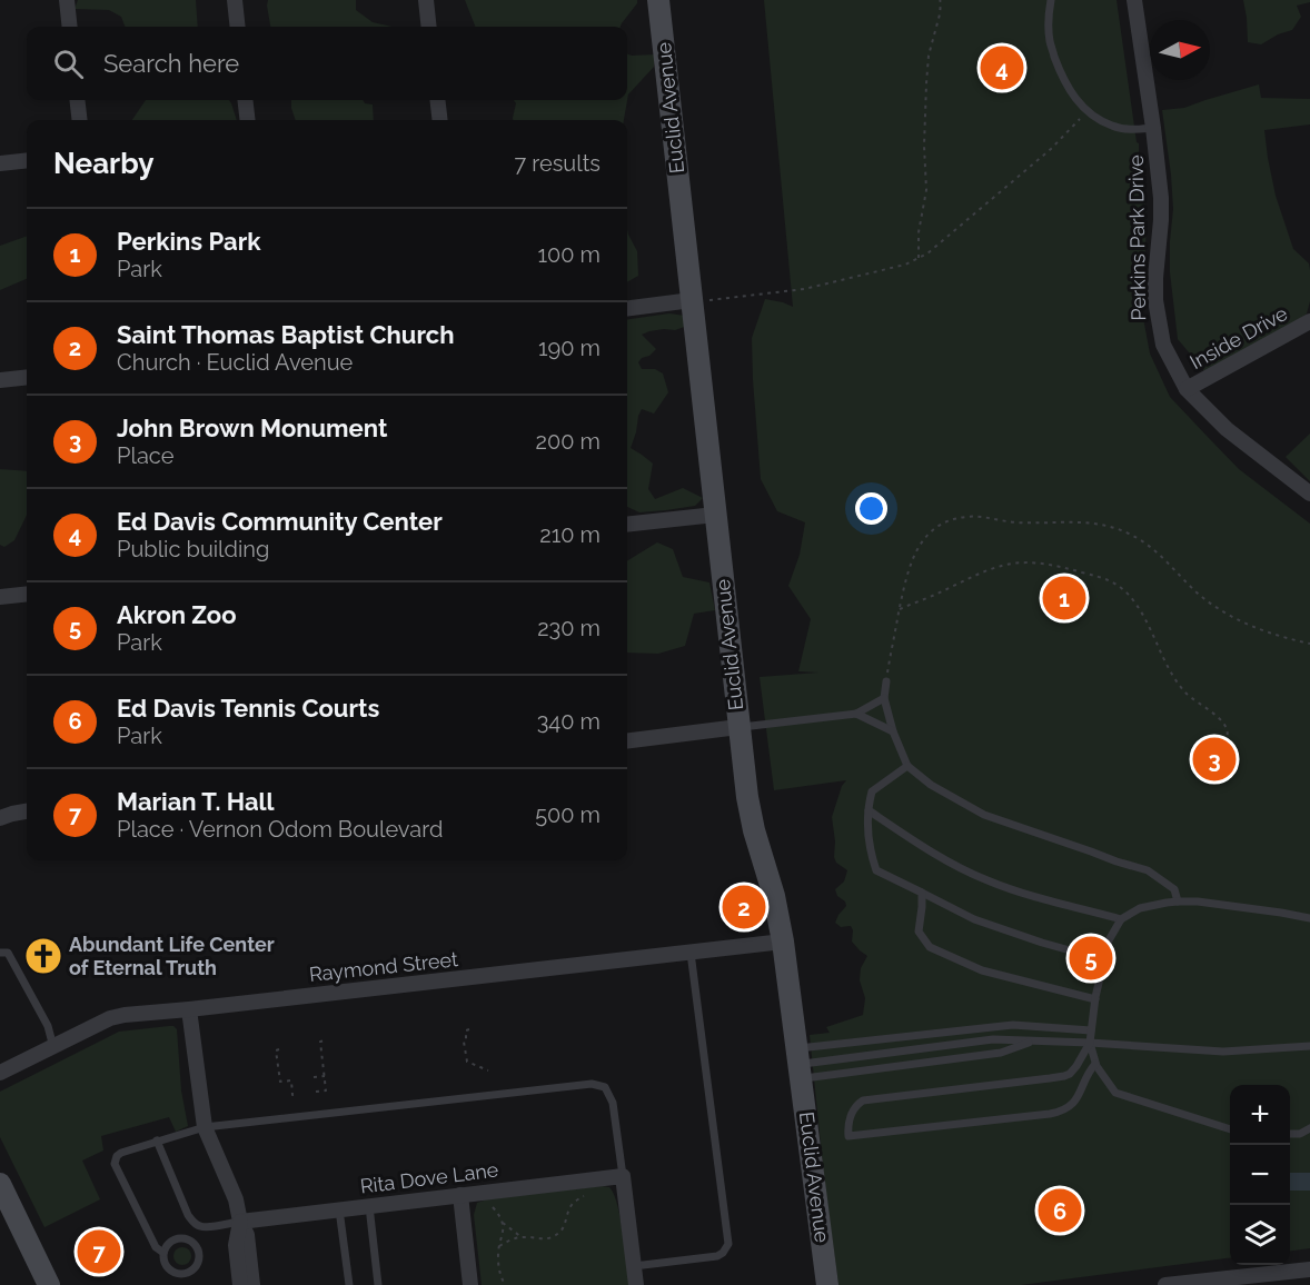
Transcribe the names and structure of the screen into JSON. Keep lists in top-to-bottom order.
{
  "streets": {
    "street": [
      "Euclid Avenue",
      "Perkins Park Drive",
      "Inside Drive",
      "Raymond Street",
      "Rita Dove Lane"
    ]
  },
  "crossings": [
    ["Euclid Avenue", "Raymond Street"],
    ["Perkins Park Drive", "Inside Drive"]
  ],
  "places": {
    "church": ["Abundant Life Center of Eternal Truth"]
  },
  "north": "right",
  "page": {
    "search": "Search here",
    "pins": [
      "4",
      "1",
      "3",
      "2",
      "5",
      "6",
      "7"
    ],
    "heading": ["Nearby", "7 results"],
    "list": [
      {
        "mark": "1",
        "name": "Perkins Park",
        "note": "Park",
        "value": "100 m"
      },
      {
        "mark": "2",
        "name": "Saint Thomas Baptist Church",
        "note": "Church · Euclid Avenue",
        "value": "190 m"
      },
      {
        "mark": "3",
        "name": "John Brown Monument",
        "note": "Place",
        "value": "200 m"
      },
      {
        "mark": "4",
        "name": "Ed Davis Community Center",
        "note": "Public building",
        "value": "210 m"
      },
      {
        "mark": "5",
        "name": "Akron Zoo",
        "note": "Park",
        "value": "230 m"
      },
      {
        "mark": "6",
        "name": "Ed Davis Tennis Courts",
        "note": "Park",
        "value": "340 m"
      },
      {
        "mark": "7",
        "name": "Marian T. Hall",
        "note": "Place · Vernon Odom Boulevard",
        "value": "500 m"
      }
    ],
    "map_buttons": ["+", "−"]
  }
}
